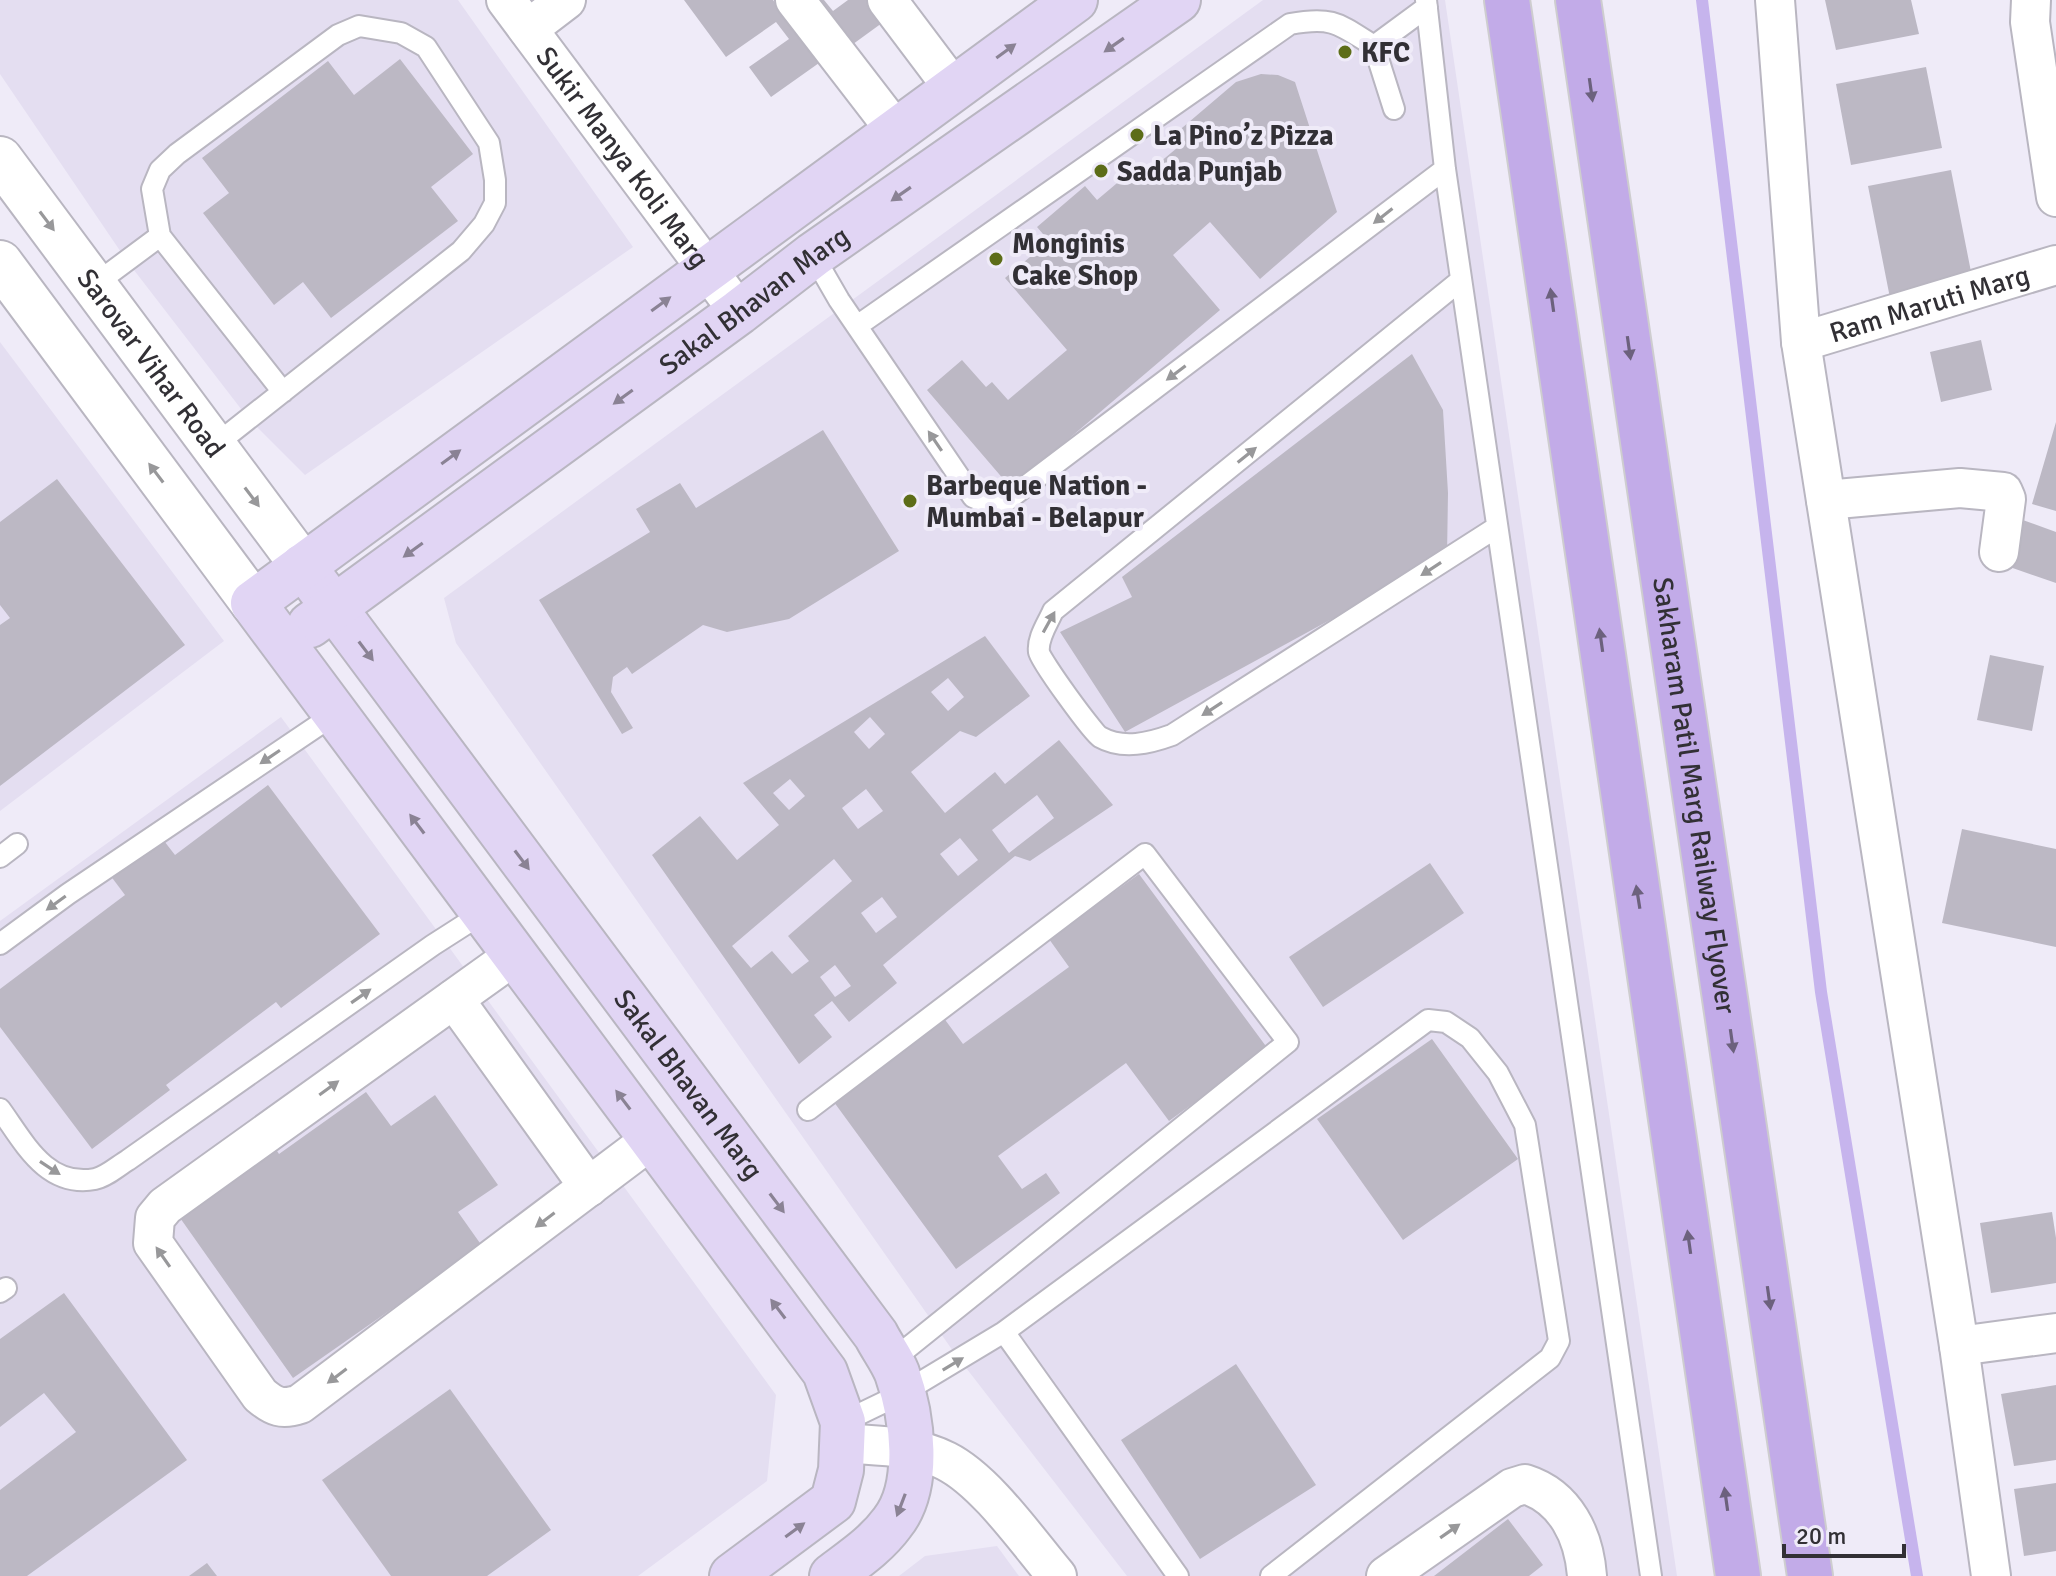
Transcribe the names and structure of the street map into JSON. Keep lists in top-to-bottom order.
{
  "streets": {
    "main road": ["Sakal Bhavan Marg", "Sakharam Patil Marg Railway Flyover"],
    "street": ["Sukir Manya Koli Marg", "Ram Maruti Marg", "Sarovar Vihar Road"]
  },
  "crossings": [
    ["Sukir Manya Koli Marg", "Sakal Bhavan Marg"],
    ["Sakal Bhavan Marg", "Sarovar Vihar Road"]
  ],
  "places": [
    "KFC",
    "La Pino’z Pizza",
    "Sadda Punjab",
    "Monginis Cake Shop",
    "Barbeque Nation - Mumbai - Belapur"
  ],
  "scale_bar": "20 m"
}
